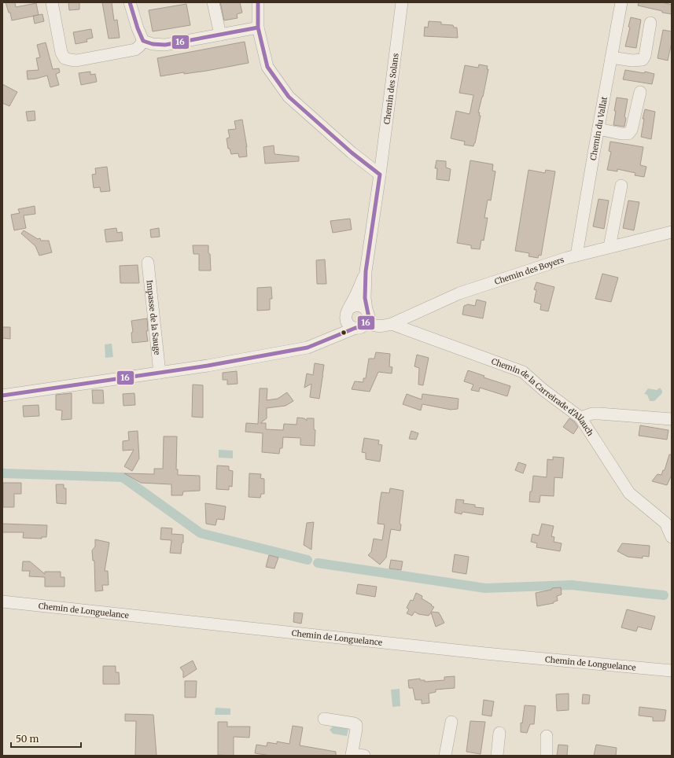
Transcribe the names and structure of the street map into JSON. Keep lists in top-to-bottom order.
{
  "streets": {
    "street": [
      "Chemin des Solans",
      "Chemin du Vallat",
      "Chemin des Boyers",
      "Impasse de la Sauge",
      "Chemin de la Carreirade d'Allauch",
      "Chemin de Longuelance"
    ]
  },
  "crossings": [
    ["Chemin du Vallat", "Chemin des Boyers"],
    ["Chemin des Boyers", "Chemin de la Carreirade d'Allauch"]
  ],
  "lines": ["transit line 16"],
  "scale_bar": "50 m"
}
